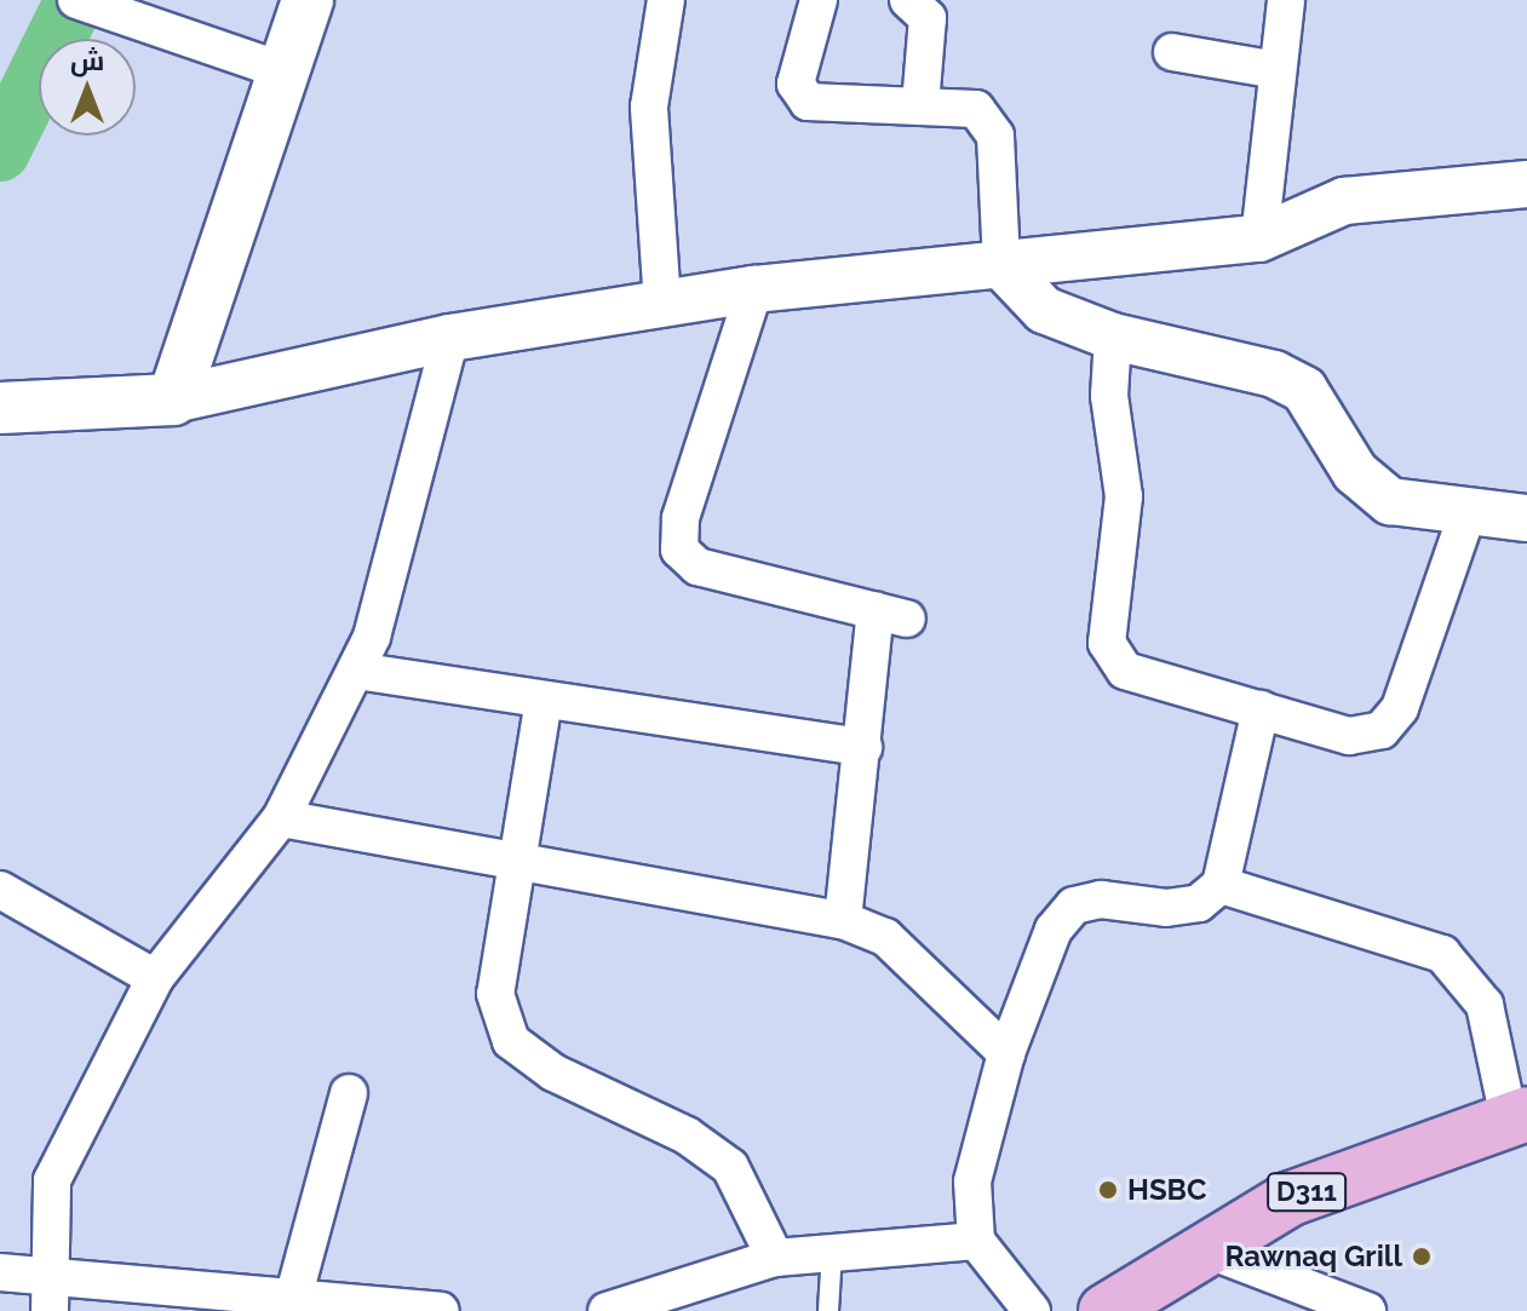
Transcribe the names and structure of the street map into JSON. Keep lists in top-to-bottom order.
{
  "streets": {
    "main road": ["D311"]
  },
  "places": ["HSBC", "Rawnaq Grill"],
  "north": "top"
}
